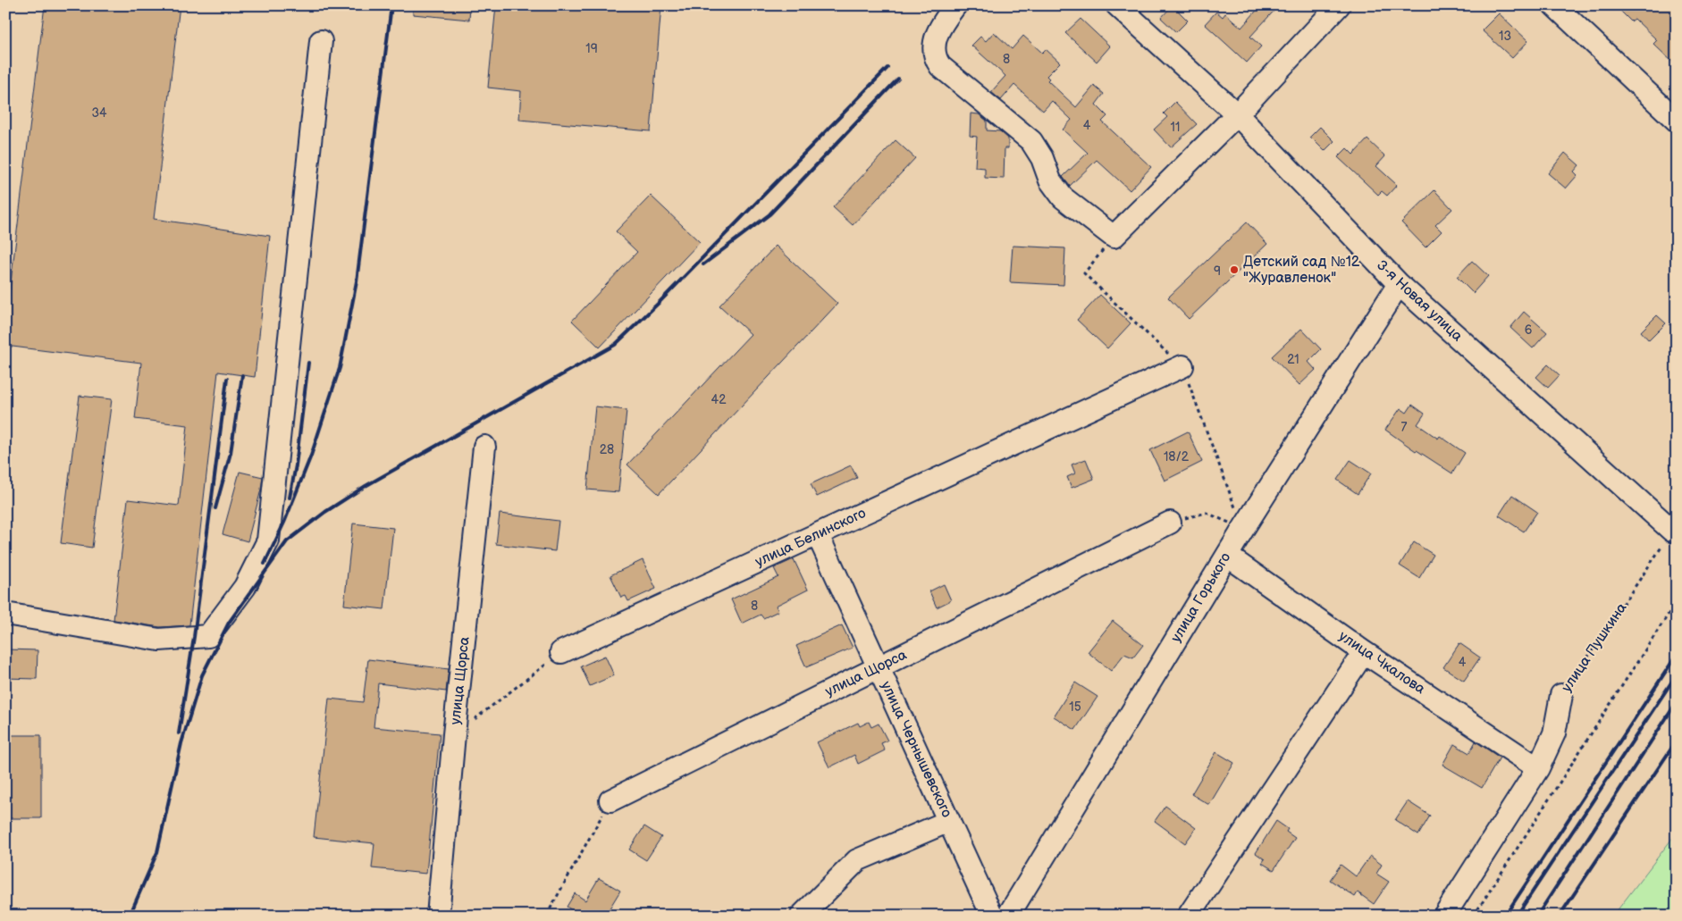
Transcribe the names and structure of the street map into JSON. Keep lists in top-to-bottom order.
{
  "streets": {
    "street": [
      "3-я Новая улица",
      "улица Белинского",
      "улица Горького",
      "улица Пушкина",
      "улица Чкалова",
      "улица Щорса",
      "улица Чернышевского"
    ]
  },
  "crossings": [
    ["3-я Новая улица", "улица Горького"],
    ["3-я Новая улица", "улица Пушкина"],
    ["улица Белинского", "улица Чернышевского"],
    ["улица Горького", "улица Чкалова"],
    ["улица Пушкина", "улица Чкалова"],
    ["улица Щорса", "улица Чернышевского"]
  ],
  "places": ["Детский сад №12 \"Журавленок\""],
  "house_numbers": [
    "13",
    "19",
    "8",
    "34",
    "4",
    "11",
    "9",
    "6",
    "21",
    "42",
    "7",
    "28",
    "18/2",
    "8",
    "4",
    "15"
  ]
}
